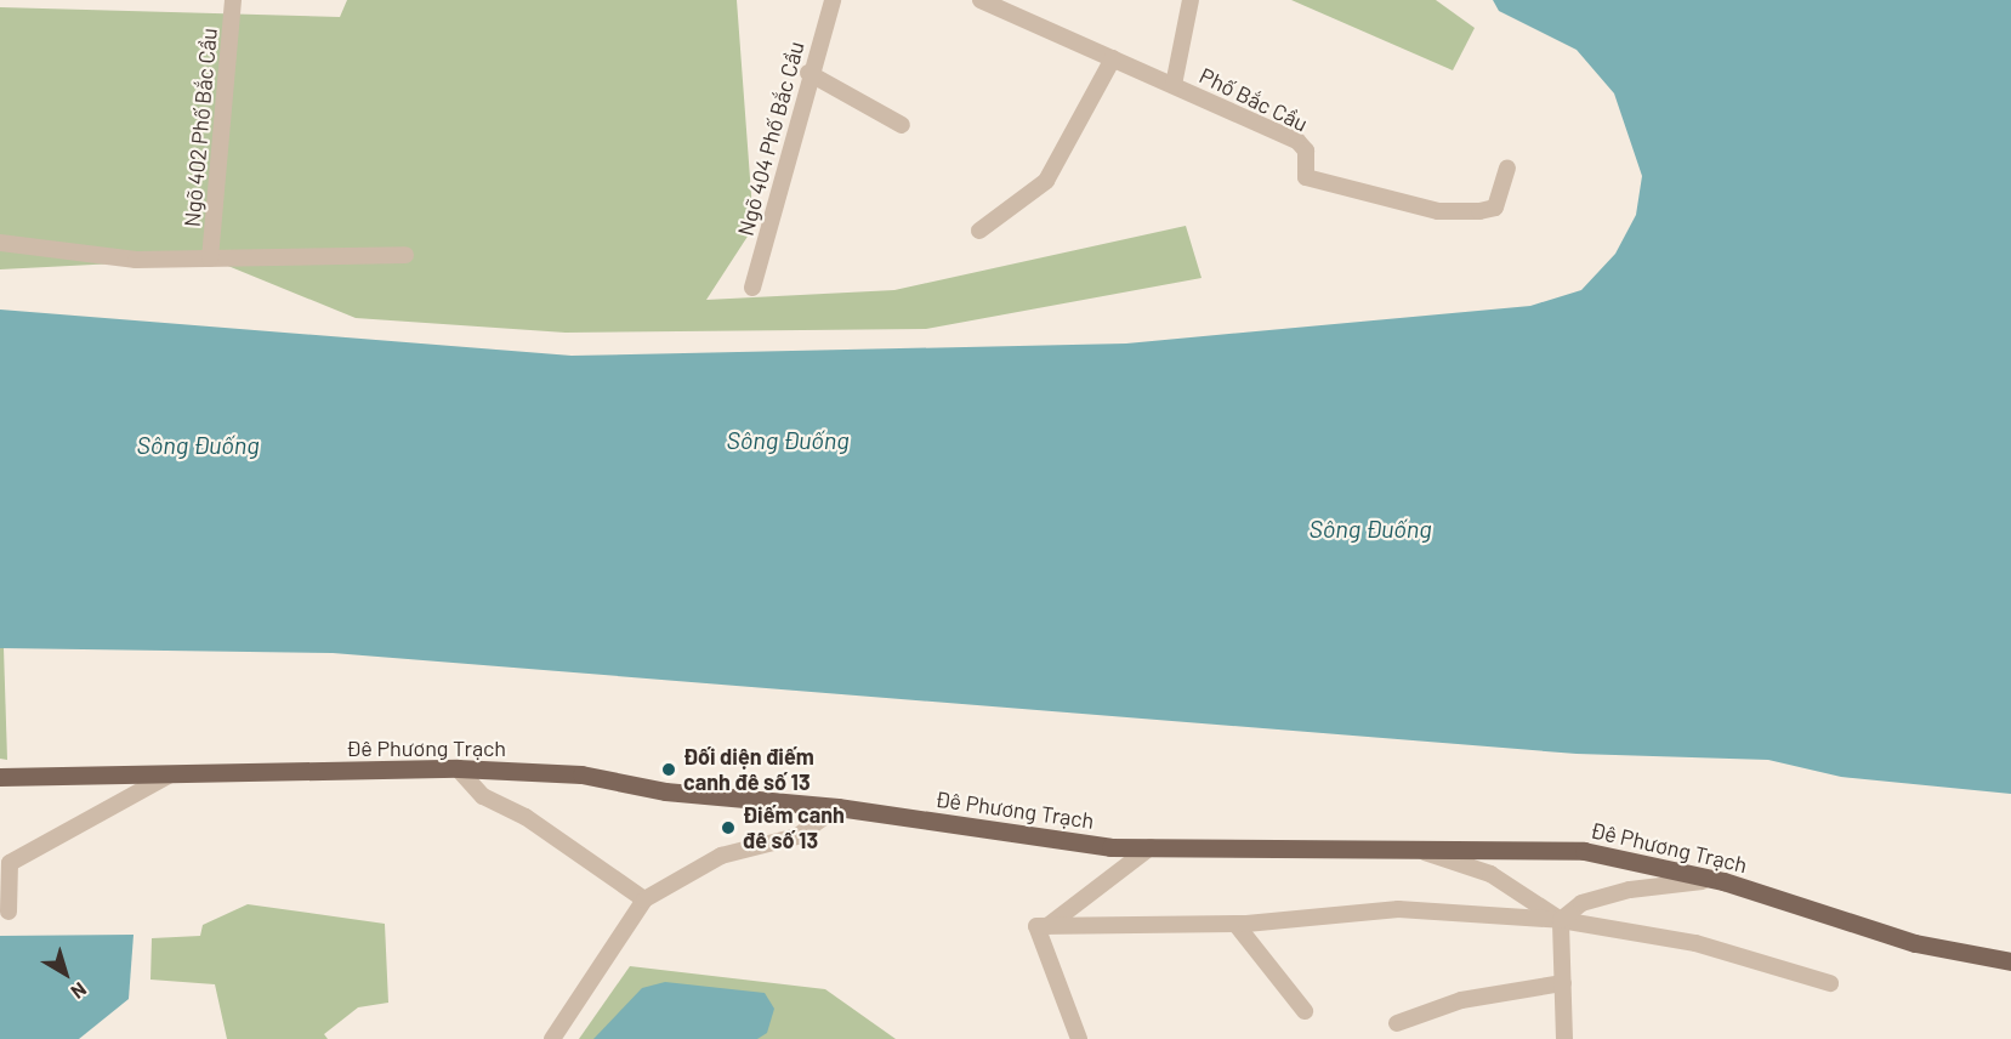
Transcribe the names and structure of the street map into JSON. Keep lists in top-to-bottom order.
{
  "streets": {
    "main road": ["Đê Phương Trạch"],
    "street": ["Phố Bắc Cầu", "Ngõ 402 Phố Bắc Cầu", "Ngõ 404 Phố Bắc Cầu"]
  },
  "water": ["Sông Đuống"],
  "places": ["Đối diện điếm canh đê số 13", "Điếm canh đê số 13"],
  "north": "bottom right"
}
